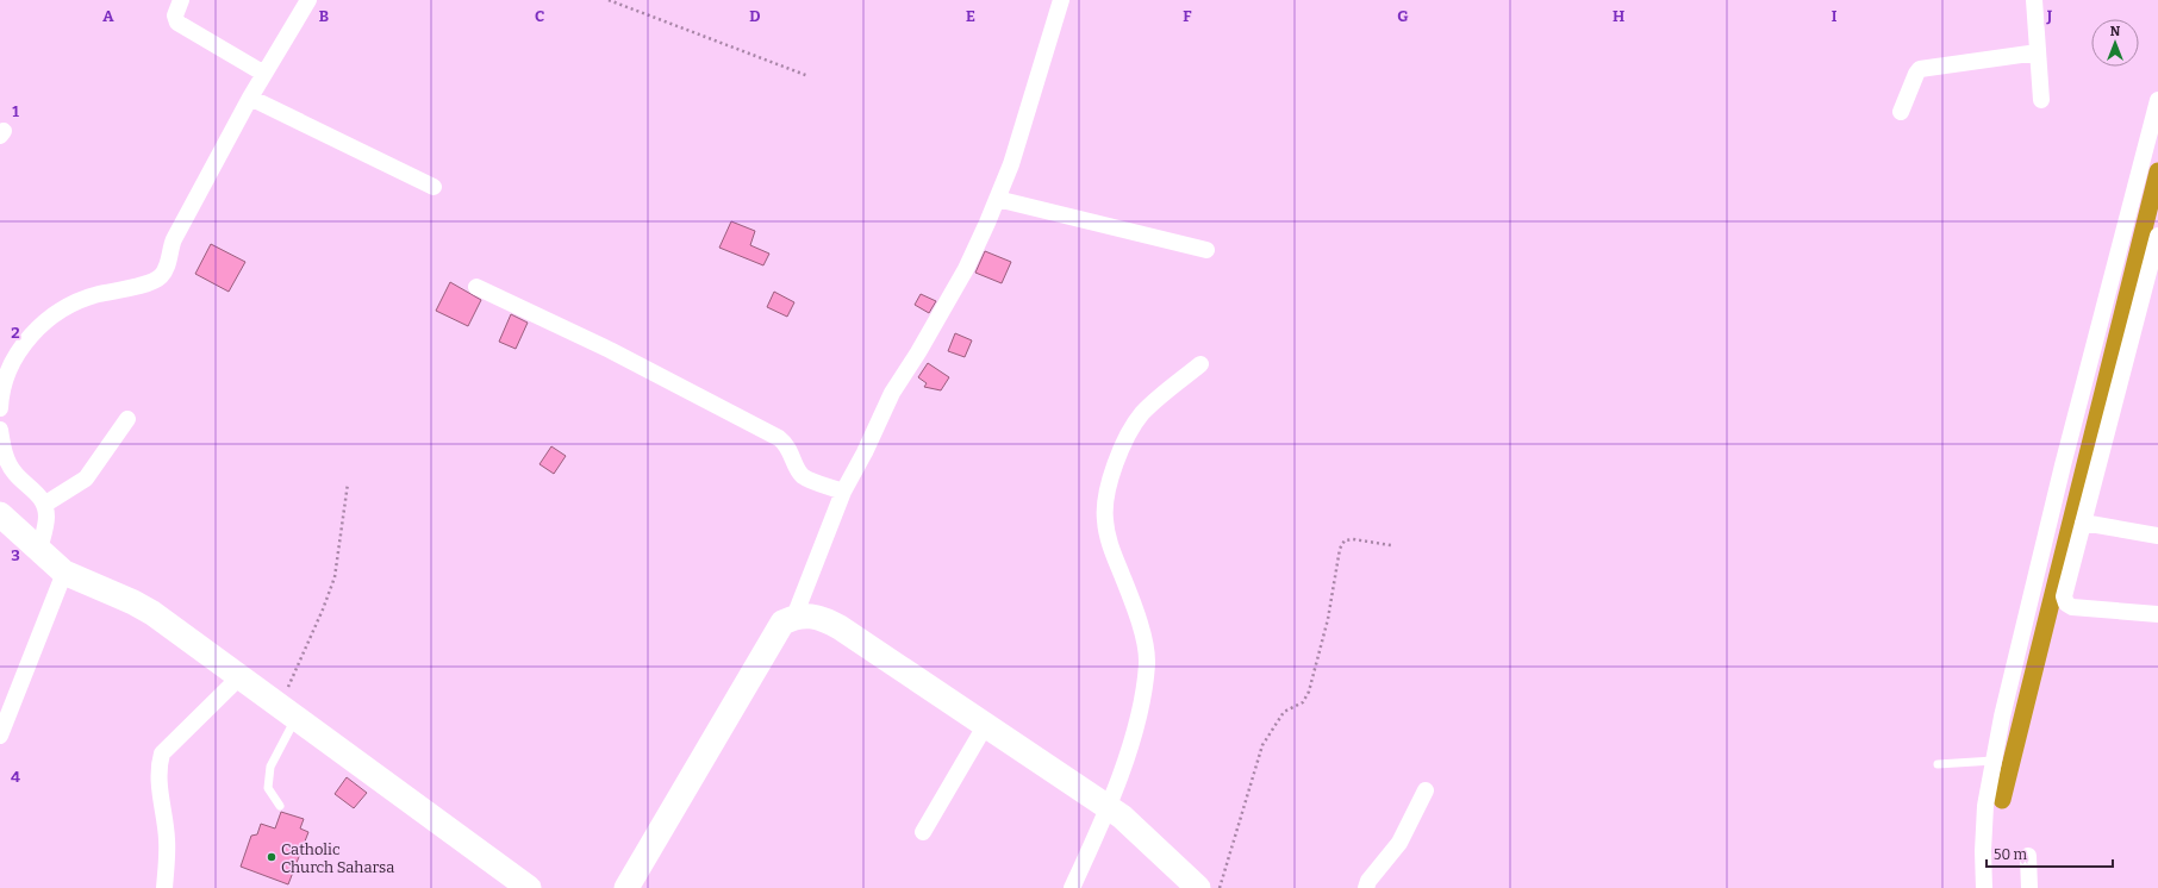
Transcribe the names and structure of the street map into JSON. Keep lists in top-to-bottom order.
{
  "places": ["Catholic Church Saharsa"],
  "scale_bar": "50 m",
  "north": "top",
  "grid": {
    "columns": [
      "A",
      "B",
      "C",
      "D",
      "E",
      "F",
      "G",
      "H",
      "I",
      "J"
    ],
    "rows": [
      "1",
      "2",
      "3",
      "4"
    ]
  }
}
